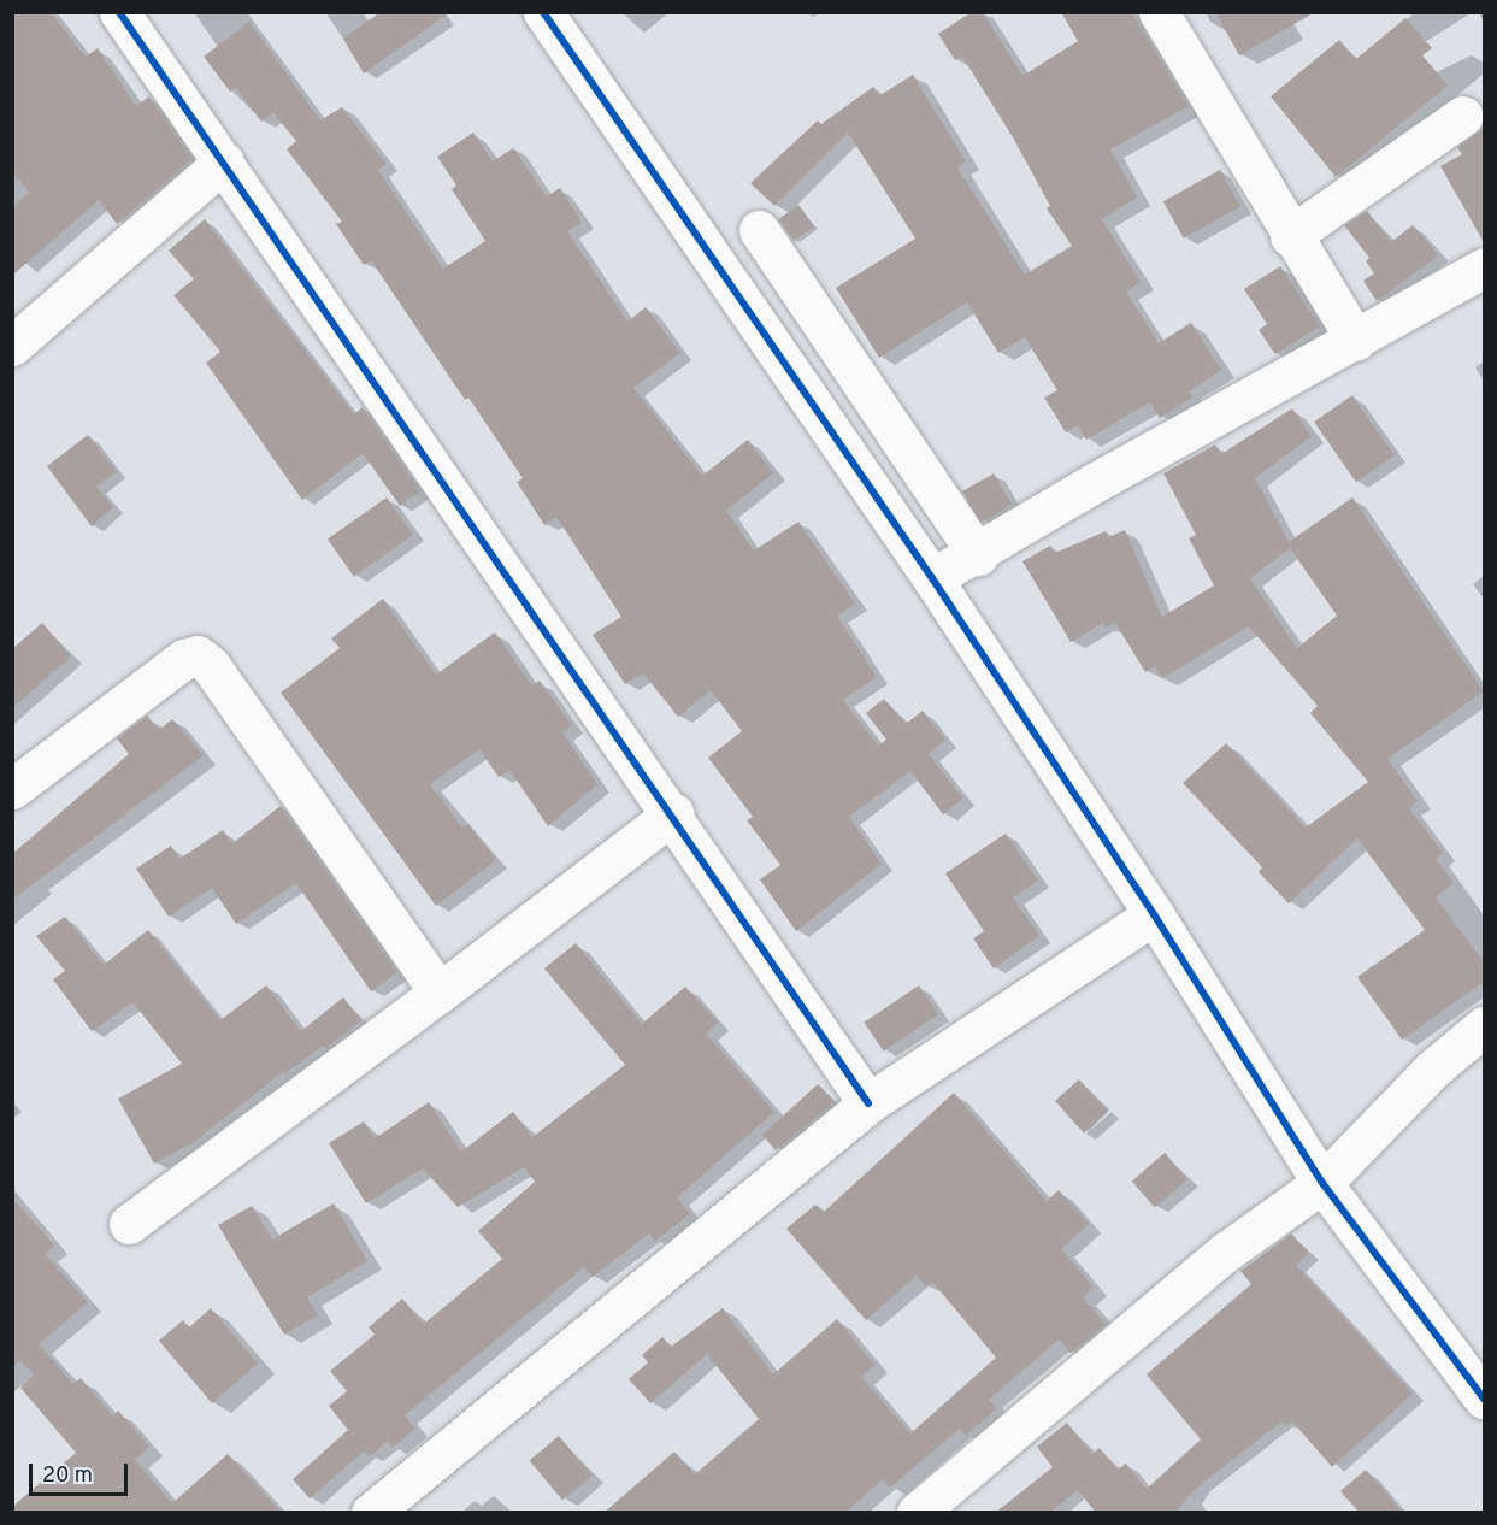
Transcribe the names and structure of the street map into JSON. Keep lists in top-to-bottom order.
{
  "scale_bar": "20 m"
}
